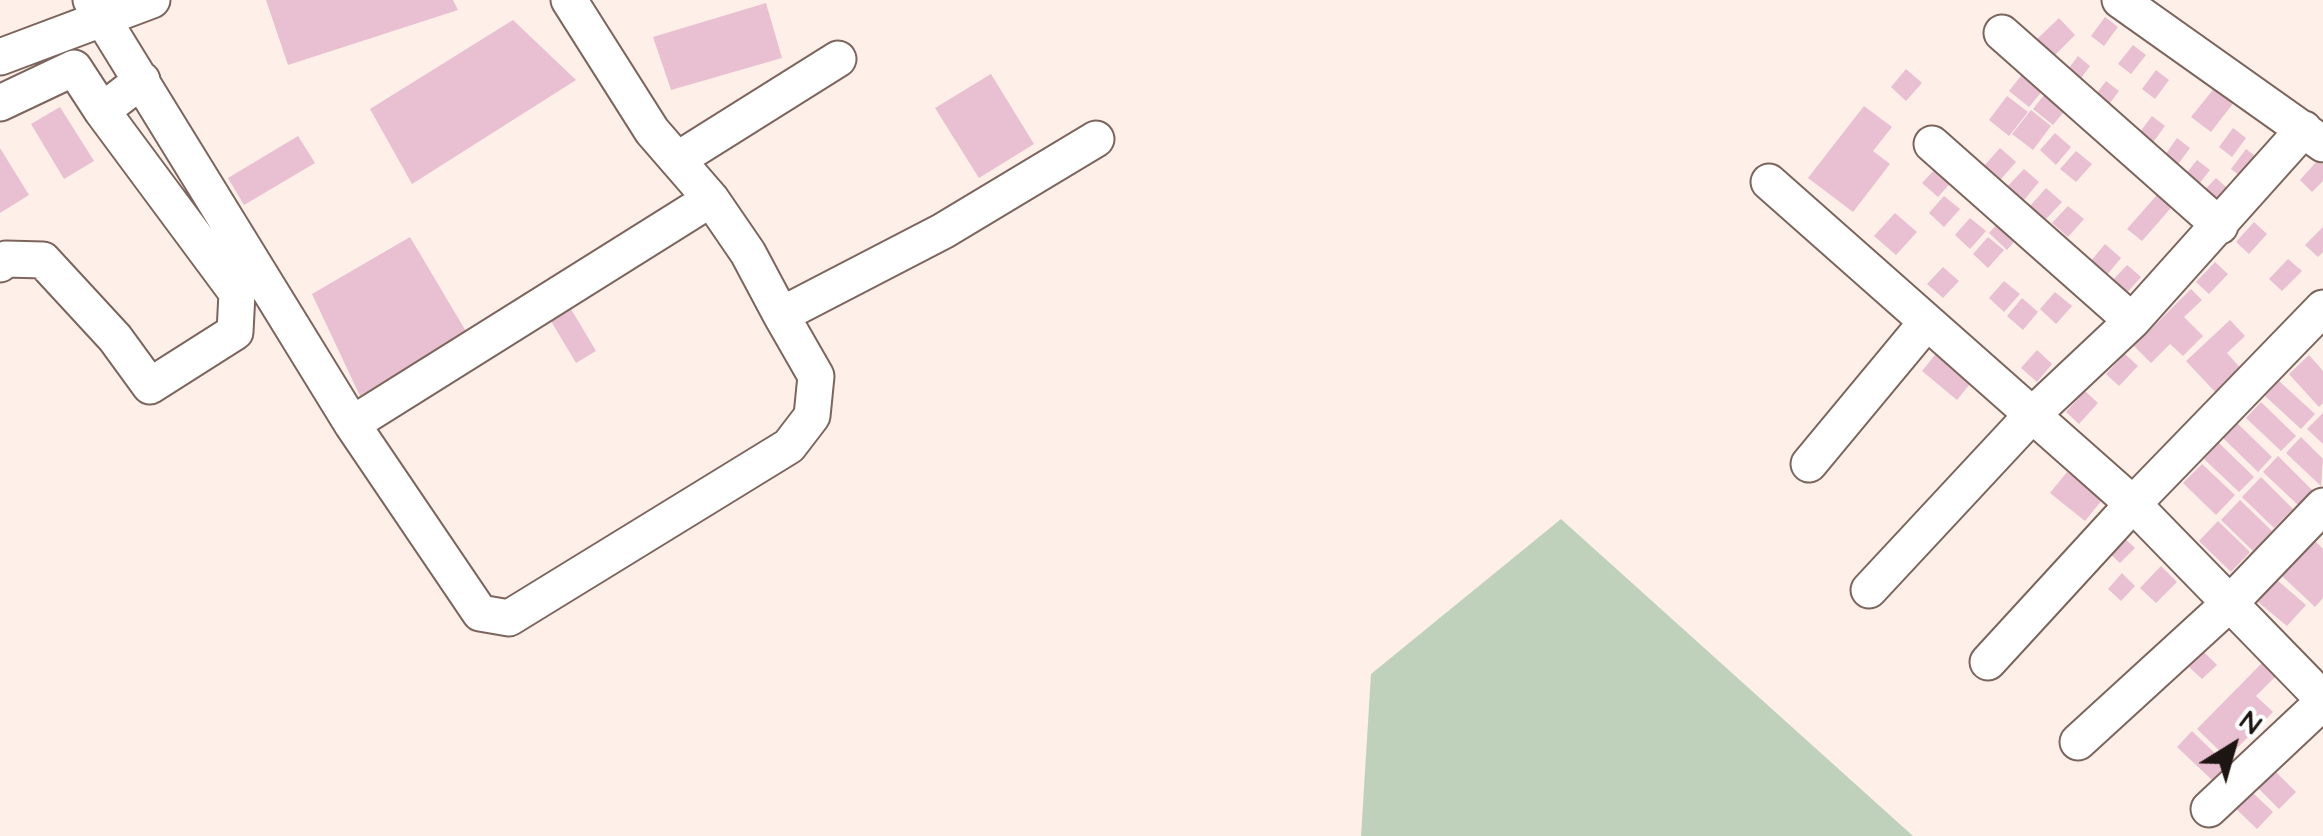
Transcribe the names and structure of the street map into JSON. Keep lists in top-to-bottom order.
{
  "north": "top right"
}
